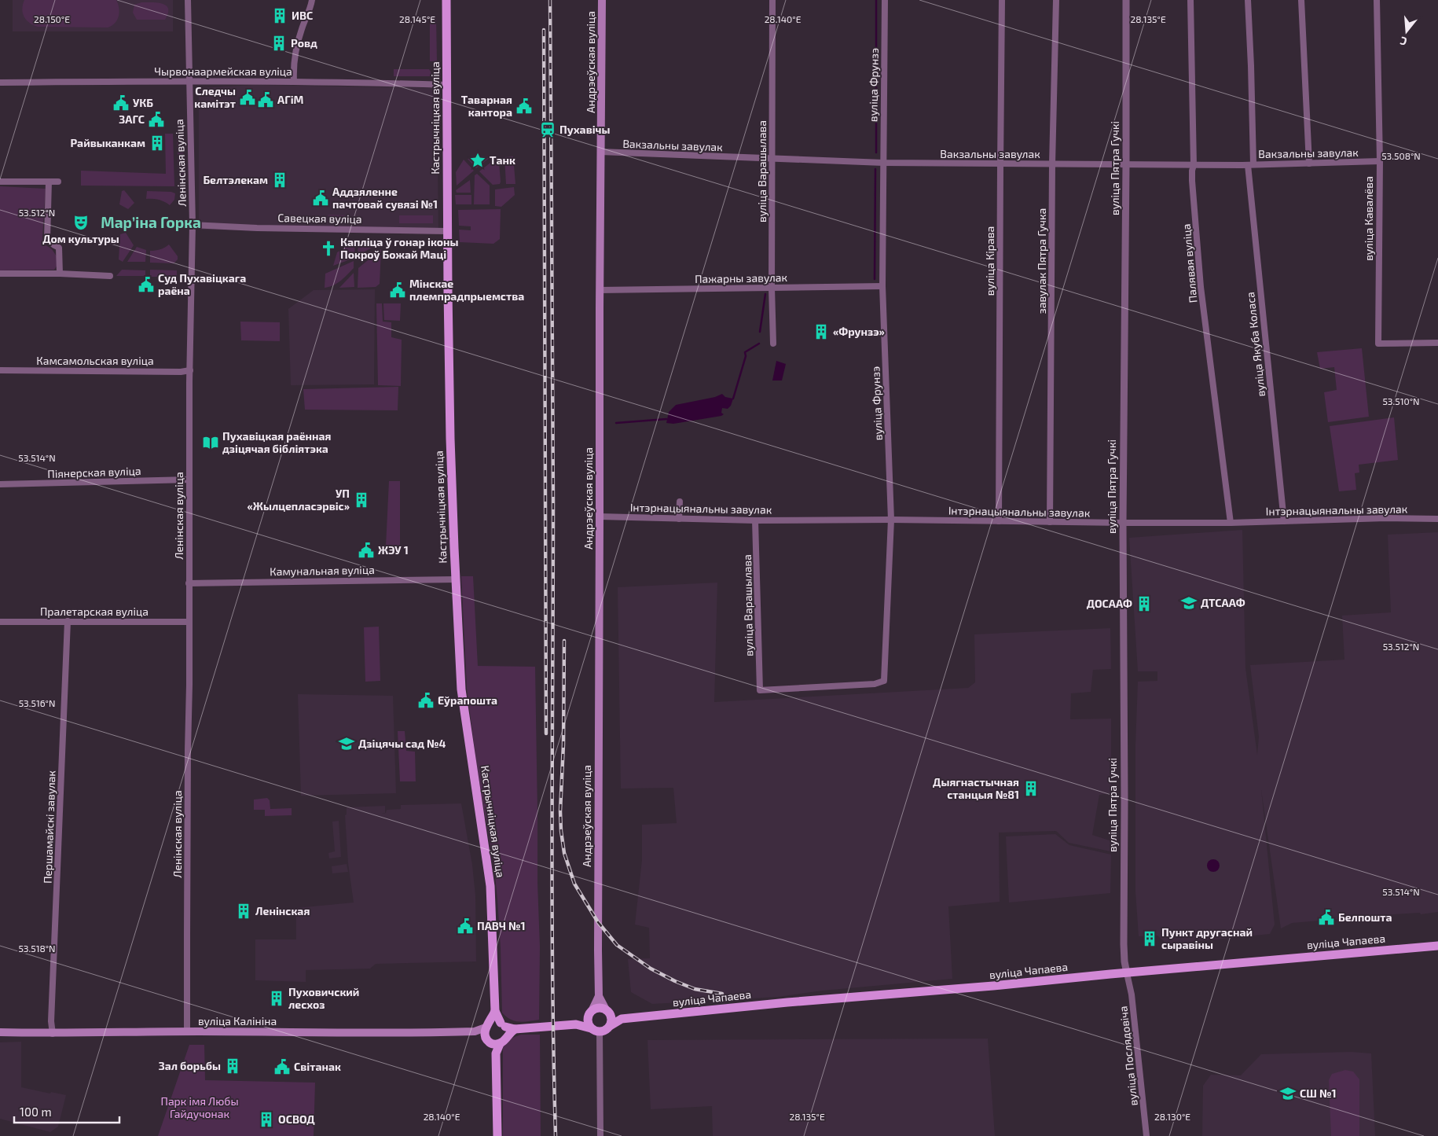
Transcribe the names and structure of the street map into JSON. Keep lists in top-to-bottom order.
{
  "streets": {
    "main road": [
      "Андрэеўская вуліца",
      "Кастрычніцкая вуліца",
      "вуліца Чапаева",
      "вуліца Калініна"
    ],
    "street": [
      "Чырвонаармейская вуліца",
      "вуліца Фрунзэ",
      "Вакзальны завулак",
      "Ленінская вуліца",
      "вуліца Пятра Гучкі",
      "вуліца Варашылава",
      "Савецкая вуліца",
      "вуліца Кавалёва",
      "вуліца Кірава",
      "завулак Пятра Гучка",
      "Палявая вуліца",
      "Пажарны завулак",
      "вуліца Якуба Коласа",
      "Камсамольская вуліца",
      "Піянерская вуліца",
      "Інтэрнацыянальны завулак",
      "Камунальная вуліца",
      "Пралетарская вуліца",
      "Першамайскі завулак",
      "вуліца Послядовіча"
    ]
  },
  "crossings": [
    ["Андрэеўская вуліца", "Вакзальны завулак"],
    ["Андрэеўская вуліца", "Пажарны завулак"],
    ["Андрэеўская вуліца", "Інтэрнацыянальны завулак"],
    ["Андрэеўская вуліца", "вуліца Чапаева"],
    ["Чырвонаармейская вуліца", "Кастрычніцкая вуліца"],
    ["Чырвонаармейская вуліца", "Ленінская вуліца"],
    ["вуліца Фрунзэ", "Вакзальны завулак"],
    ["вуліца Фрунзэ", "вуліца Варашылава"],
    ["вуліца Фрунзэ", "Пажарны завулак"],
    ["вуліца Фрунзэ", "Інтэрнацыянальны завулак"],
    ["Кастрычніцкая вуліца", "Савецкая вуліца"],
    ["Кастрычніцкая вуліца", "Камунальная вуліца"],
    ["Кастрычніцкая вуліца", "вуліца Калініна"],
    ["Вакзальны завулак", "вуліца Пятра Гучкі"],
    ["Вакзальны завулак", "вуліца Варашылава"],
    ["Вакзальны завулак", "вуліца Кавалёва"],
    ["Вакзальны завулак", "вуліца Кірава"],
    ["Вакзальны завулак", "завулак Пятра Гучка"],
    ["Вакзальны завулак", "Палявая вуліца"],
    ["Вакзальны завулак", "вуліца Якуба Коласа"],
    ["Ленінская вуліца", "Савецкая вуліца"],
    ["Ленінская вуліца", "Камсамольская вуліца"],
    ["Ленінская вуліца", "Піянерская вуліца"],
    ["Ленінская вуліца", "Камунальная вуліца"],
    ["Ленінская вуліца", "Пралетарская вуліца"],
    ["Ленінская вуліца", "вуліца Калініна"],
    ["вуліца Пятра Гучкі", "Інтэрнацыянальны завулак"],
    ["вуліца Пятра Гучкі", "вуліца Чапаева"],
    ["вуліца Пятра Гучкі", "вуліца Послядовіча"],
    ["вуліца Варашылава", "Пажарны завулак"],
    ["вуліца Варашылава", "Інтэрнацыянальны завулак"],
    ["вуліца Кірава", "Інтэрнацыянальны завулак"],
    ["завулак Пятра Гучка", "Інтэрнацыянальны завулак"],
    ["Палявая вуліца", "Інтэрнацыянальны завулак"],
    ["вуліца Якуба Коласа", "Інтэрнацыянальны завулак"],
    ["Пралетарская вуліца", "Першамайскі завулак"],
    ["Першамайскі завулак", "вуліца Калініна"],
    ["вуліца Чапаева", "вуліца Послядовіча"]
  ],
  "districts": ["Марʼіна Горка"],
  "parks": ["Парк імя Любы Гайдучонак"],
  "places": {
    "building": [
      "ИВС",
      "Ровд",
      "Райвыканкам",
      "Белтэлекам",
      "«Фрунзэ»",
      "УП «Жылцепласэрвіс»",
      "ДОСААФ",
      "Дыягнастычная станцыя №81",
      "Ленінская",
      "Пункт другаснай сыравіны",
      "Пуховичский лесхоз",
      "Зал борьбы",
      "ОСВОД"
    ],
    "public building": [
      "Следчы камітэт",
      "АГіМ",
      "УКБ",
      "Таварная кантора",
      "ЗАГС",
      "Аддзяленне пачтовай сувязі №1",
      "Суд Пухавіцкага раёна",
      "Мінскае племпрадпрыемства",
      "ЖЭУ 1",
      "Еўрапошта",
      "Белпошта",
      "ПАВЧ №1",
      "Світанак"
    ],
    "station": ["Пухавічы"],
    "place": ["Танк"],
    "theatre": ["Дом культуры"],
    "church": ["Капліца ў гонар іконы Покроў Божай Маці"],
    "library": ["Пухавіцкая раённая дзіцячая бібліятэка"],
    "school or university": ["ДТСААФ", "Дзіцячы сад №4", "СШ №1"]
  },
  "scale_bar": "100 m",
  "north": "bottom",
  "coordinates": [
    "28.150°E",
    "28.145°E",
    "28.140°E",
    "28.135°E",
    "53.508°N",
    "53.512°N",
    "53.510°N",
    "53.514°N",
    "53.516°N",
    "53.518°N",
    "28.130°E"
  ]
}
